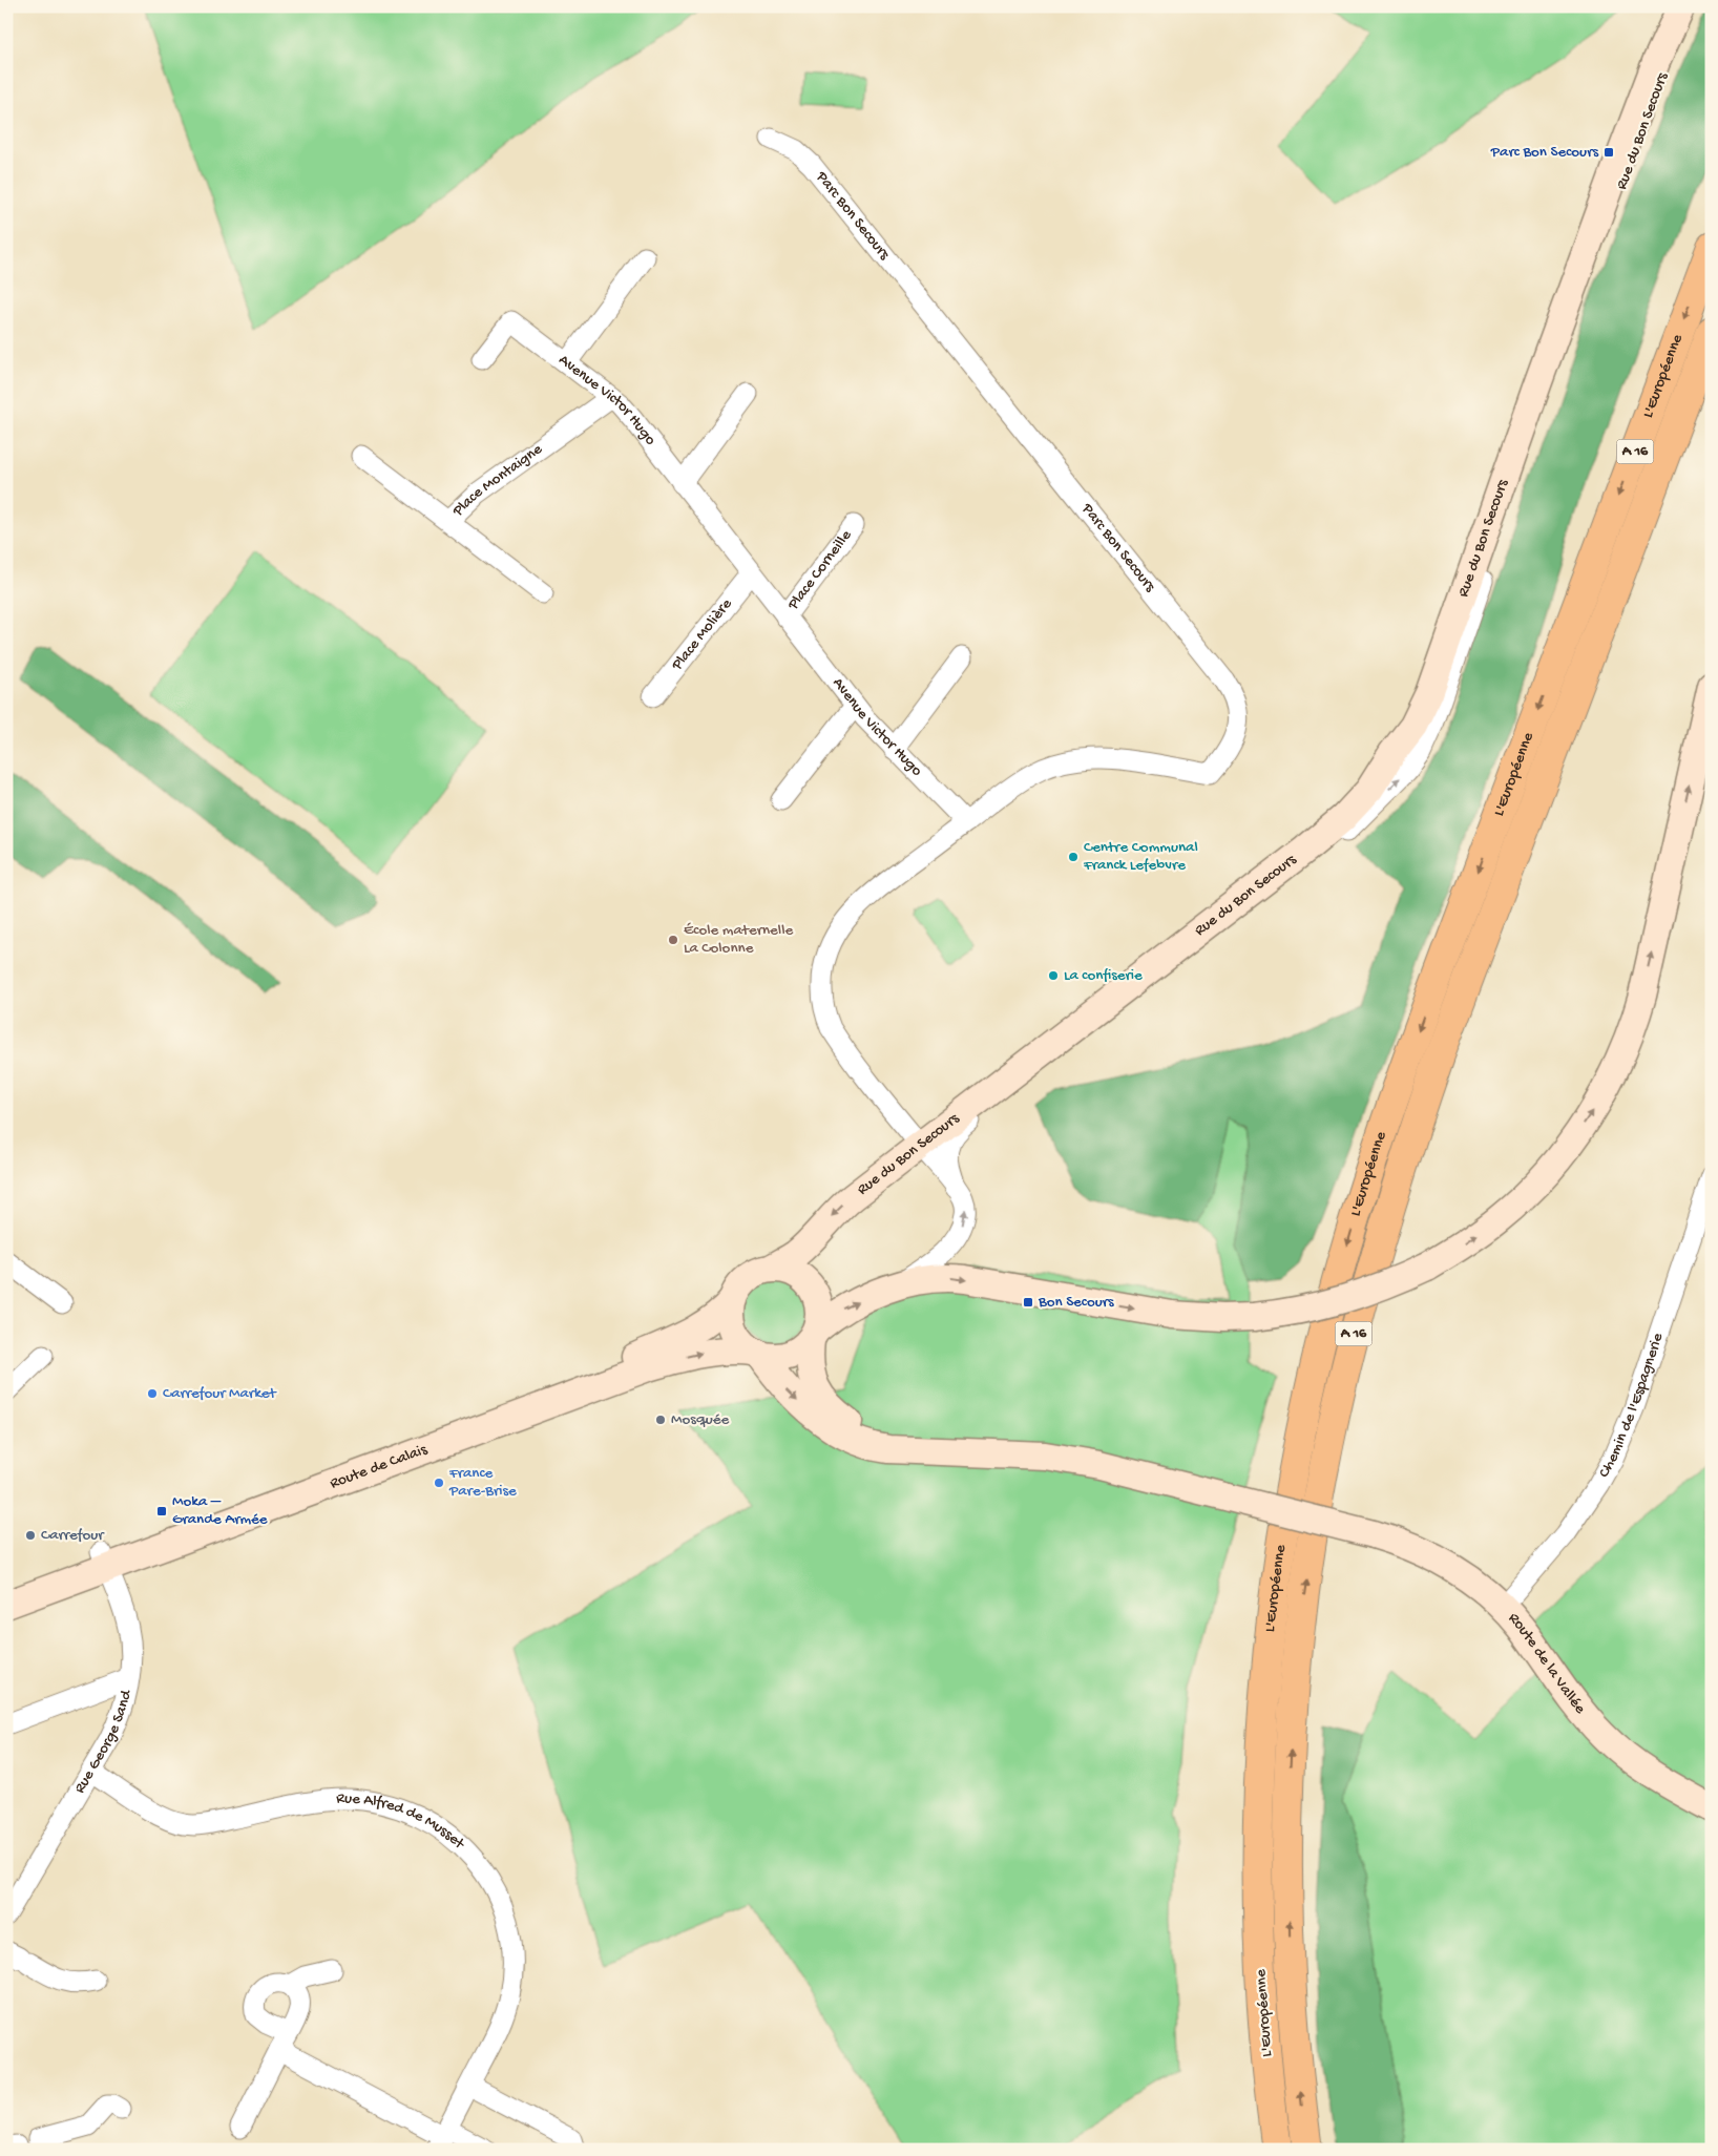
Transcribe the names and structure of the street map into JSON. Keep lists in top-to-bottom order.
{
  "streets": {
    "highway": ["L'Européenne", "A 16"],
    "main road": ["Rue du Bon Secours", "Route de Calais", "Route de la Vallée"],
    "street": [
      "Parc Bon Secours",
      "Avenue Victor Hugo",
      "Place Montaigne",
      "Place Corneille",
      "Place Molière",
      "Chemin de l'Espagnerie",
      "Rue George Sand",
      "Rue Alfred de Musset"
    ]
  },
  "crossings": [
    ["Rue du Bon Secours", "Route de Calais"],
    ["Parc Bon Secours", "Avenue Victor Hugo"],
    ["Avenue Victor Hugo", "Place Montaigne"],
    ["Avenue Victor Hugo", "Place Corneille"],
    ["Avenue Victor Hugo", "Place Molière"],
    ["Chemin de l'Espagnerie", "Route de la Vallée"],
    ["Route de Calais", "Rue George Sand"],
    ["Rue George Sand", "Rue Alfred de Musset"]
  ],
  "places": {
    "transit": ["Parc Bon Secours", "Bon Secours", "Moka – Grande Armée"],
    "other": [
      "Centre Communal Franck Lefebvre",
      "École maternelle La Colonne",
      "La confiserie",
      "Carrefour Market",
      "Mosquée",
      "France Pare-Brise",
      "Carrefour"
    ]
  }
}
